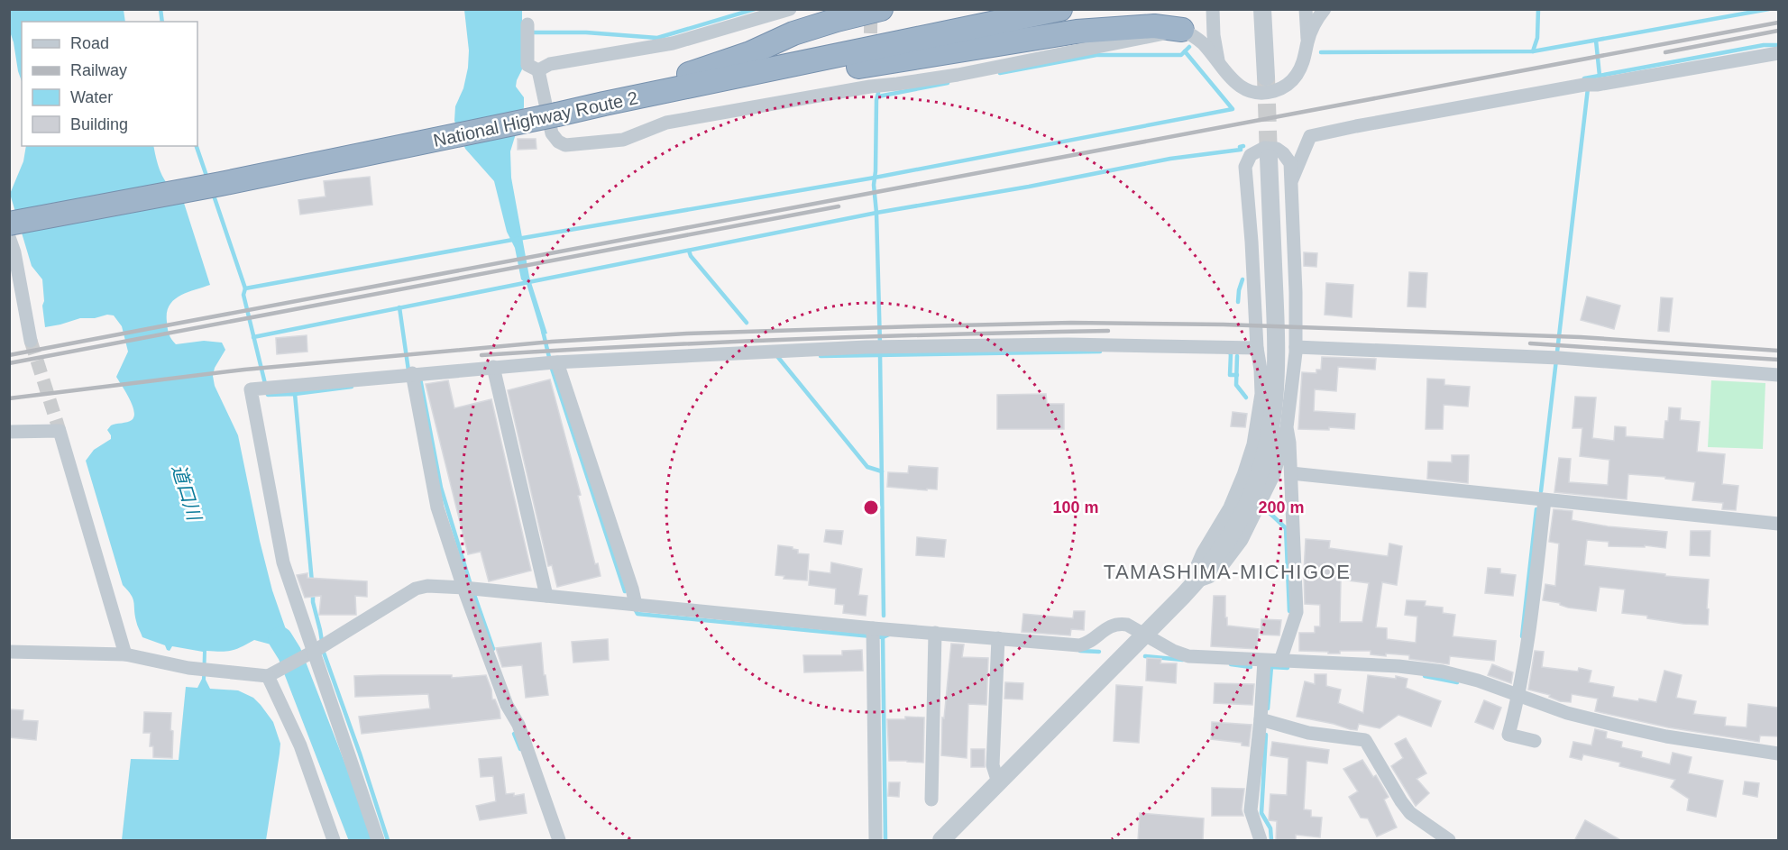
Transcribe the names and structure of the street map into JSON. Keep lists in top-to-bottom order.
{
  "streets": {
    "highway": ["National Highway Route 2"]
  },
  "districts": ["TAMASHIMA-MICHIGOE"],
  "water": ["道口川"],
  "legend": [
    "Road",
    "Railway",
    "Water",
    "Building"
  ],
  "rings": ["100 m", "200 m"]
}
